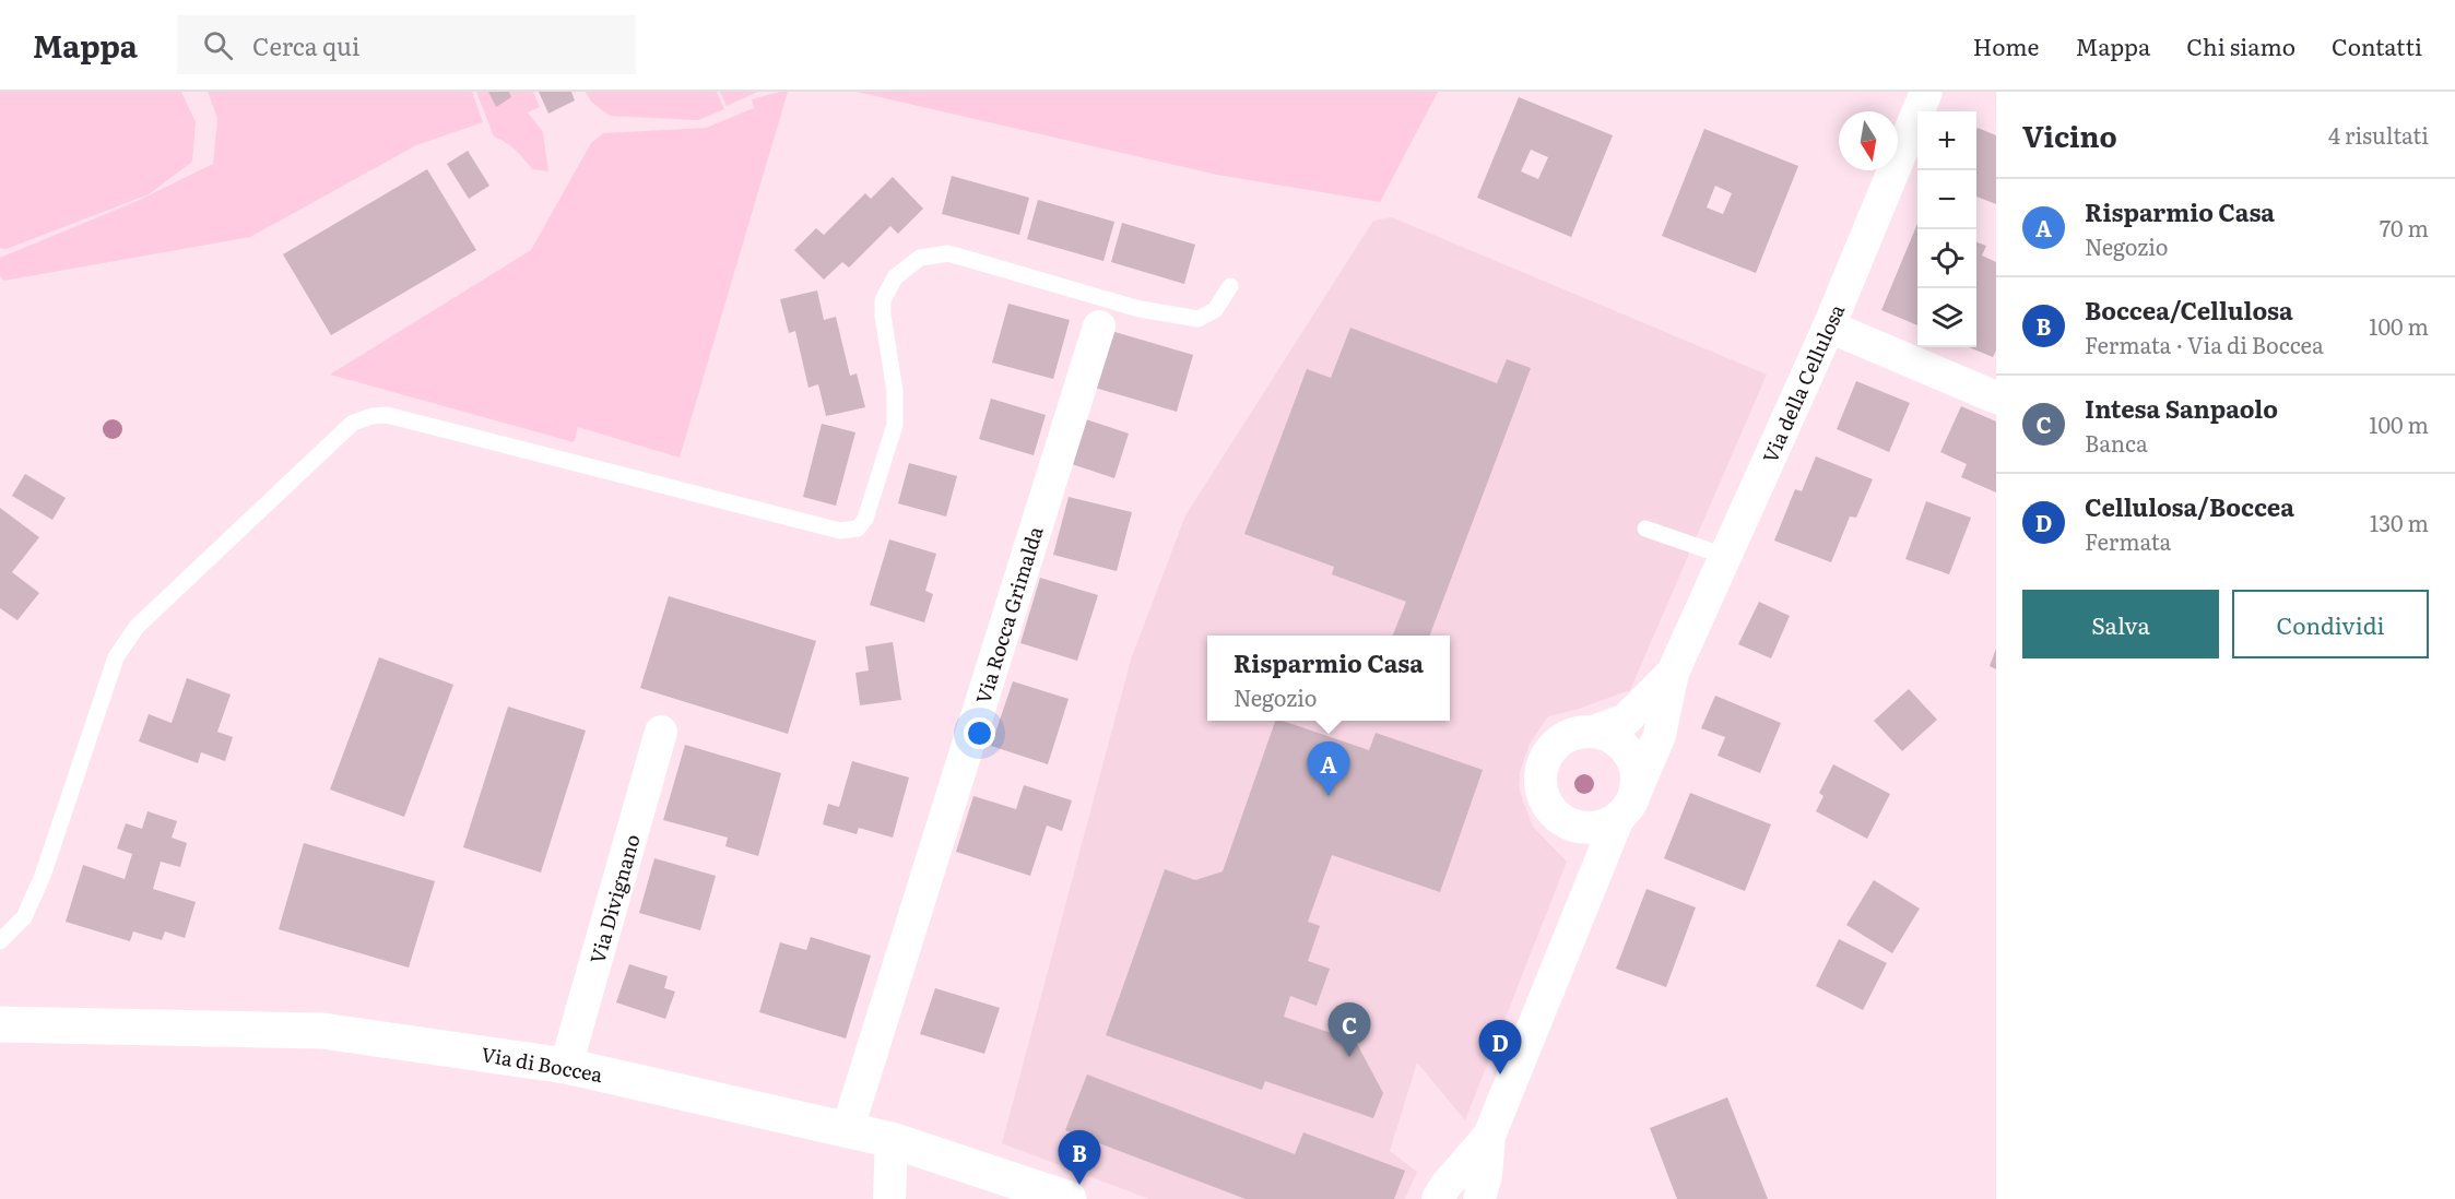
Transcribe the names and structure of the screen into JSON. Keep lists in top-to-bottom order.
{
  "streets": {
    "main road": ["Via di Boccea"],
    "street": ["Via della Cellulosa", "Via Rocca Grimalda", "Via Divignano"]
  },
  "crossings": [
    ["Via Rocca Grimalda", "Via di Boccea"],
    ["Via Divignano", "Via di Boccea"]
  ],
  "north": "bottom",
  "page": {
    "header": "Mappa",
    "search": "Cerca qui",
    "nav": [
      "Home",
      "Mappa",
      "Chi siamo",
      "Contatti"
    ],
    "heading": ["Vicino", "4 risultati"],
    "map_buttons": ["+", "−"],
    "list": [
      {
        "mark": "A",
        "name": "Risparmio Casa",
        "note": "Negozio",
        "value": "70 m"
      },
      {
        "mark": "B",
        "name": "Boccea/Cellulosa",
        "note": "Fermata · Via di Boccea",
        "value": "100 m"
      },
      {
        "mark": "C",
        "name": "Intesa Sanpaolo",
        "note": "Banca",
        "value": "100 m"
      },
      {
        "mark": "D",
        "name": "Cellulosa/Boccea",
        "note": "Fermata",
        "value": "130 m"
      }
    ],
    "buttons": ["Salva", "Condividi"],
    "popup": ["Risparmio Casa", "Negozio"],
    "pins": [
      "A",
      "C",
      "D",
      "B"
    ]
  }
}
